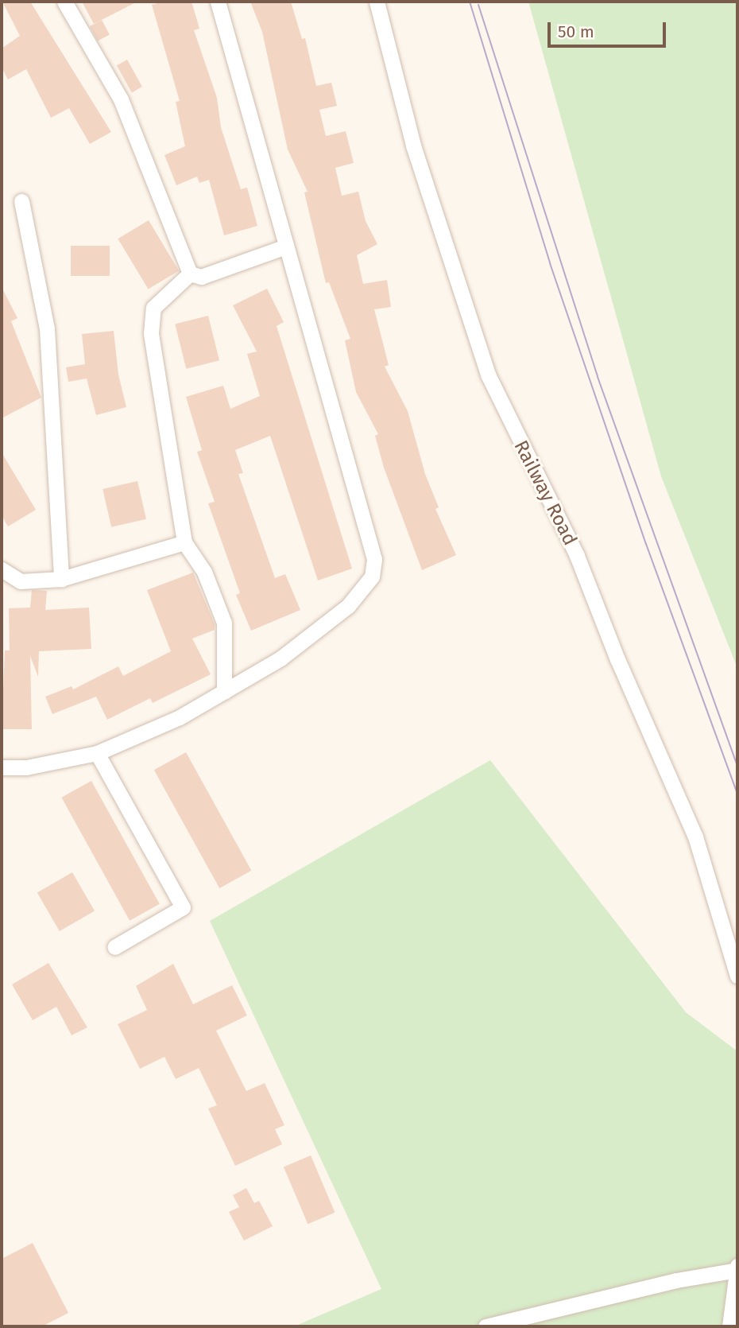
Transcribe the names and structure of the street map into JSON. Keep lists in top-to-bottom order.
{
  "streets": {
    "street": ["Railway Road"]
  },
  "scale_bar": "50 m"
}
